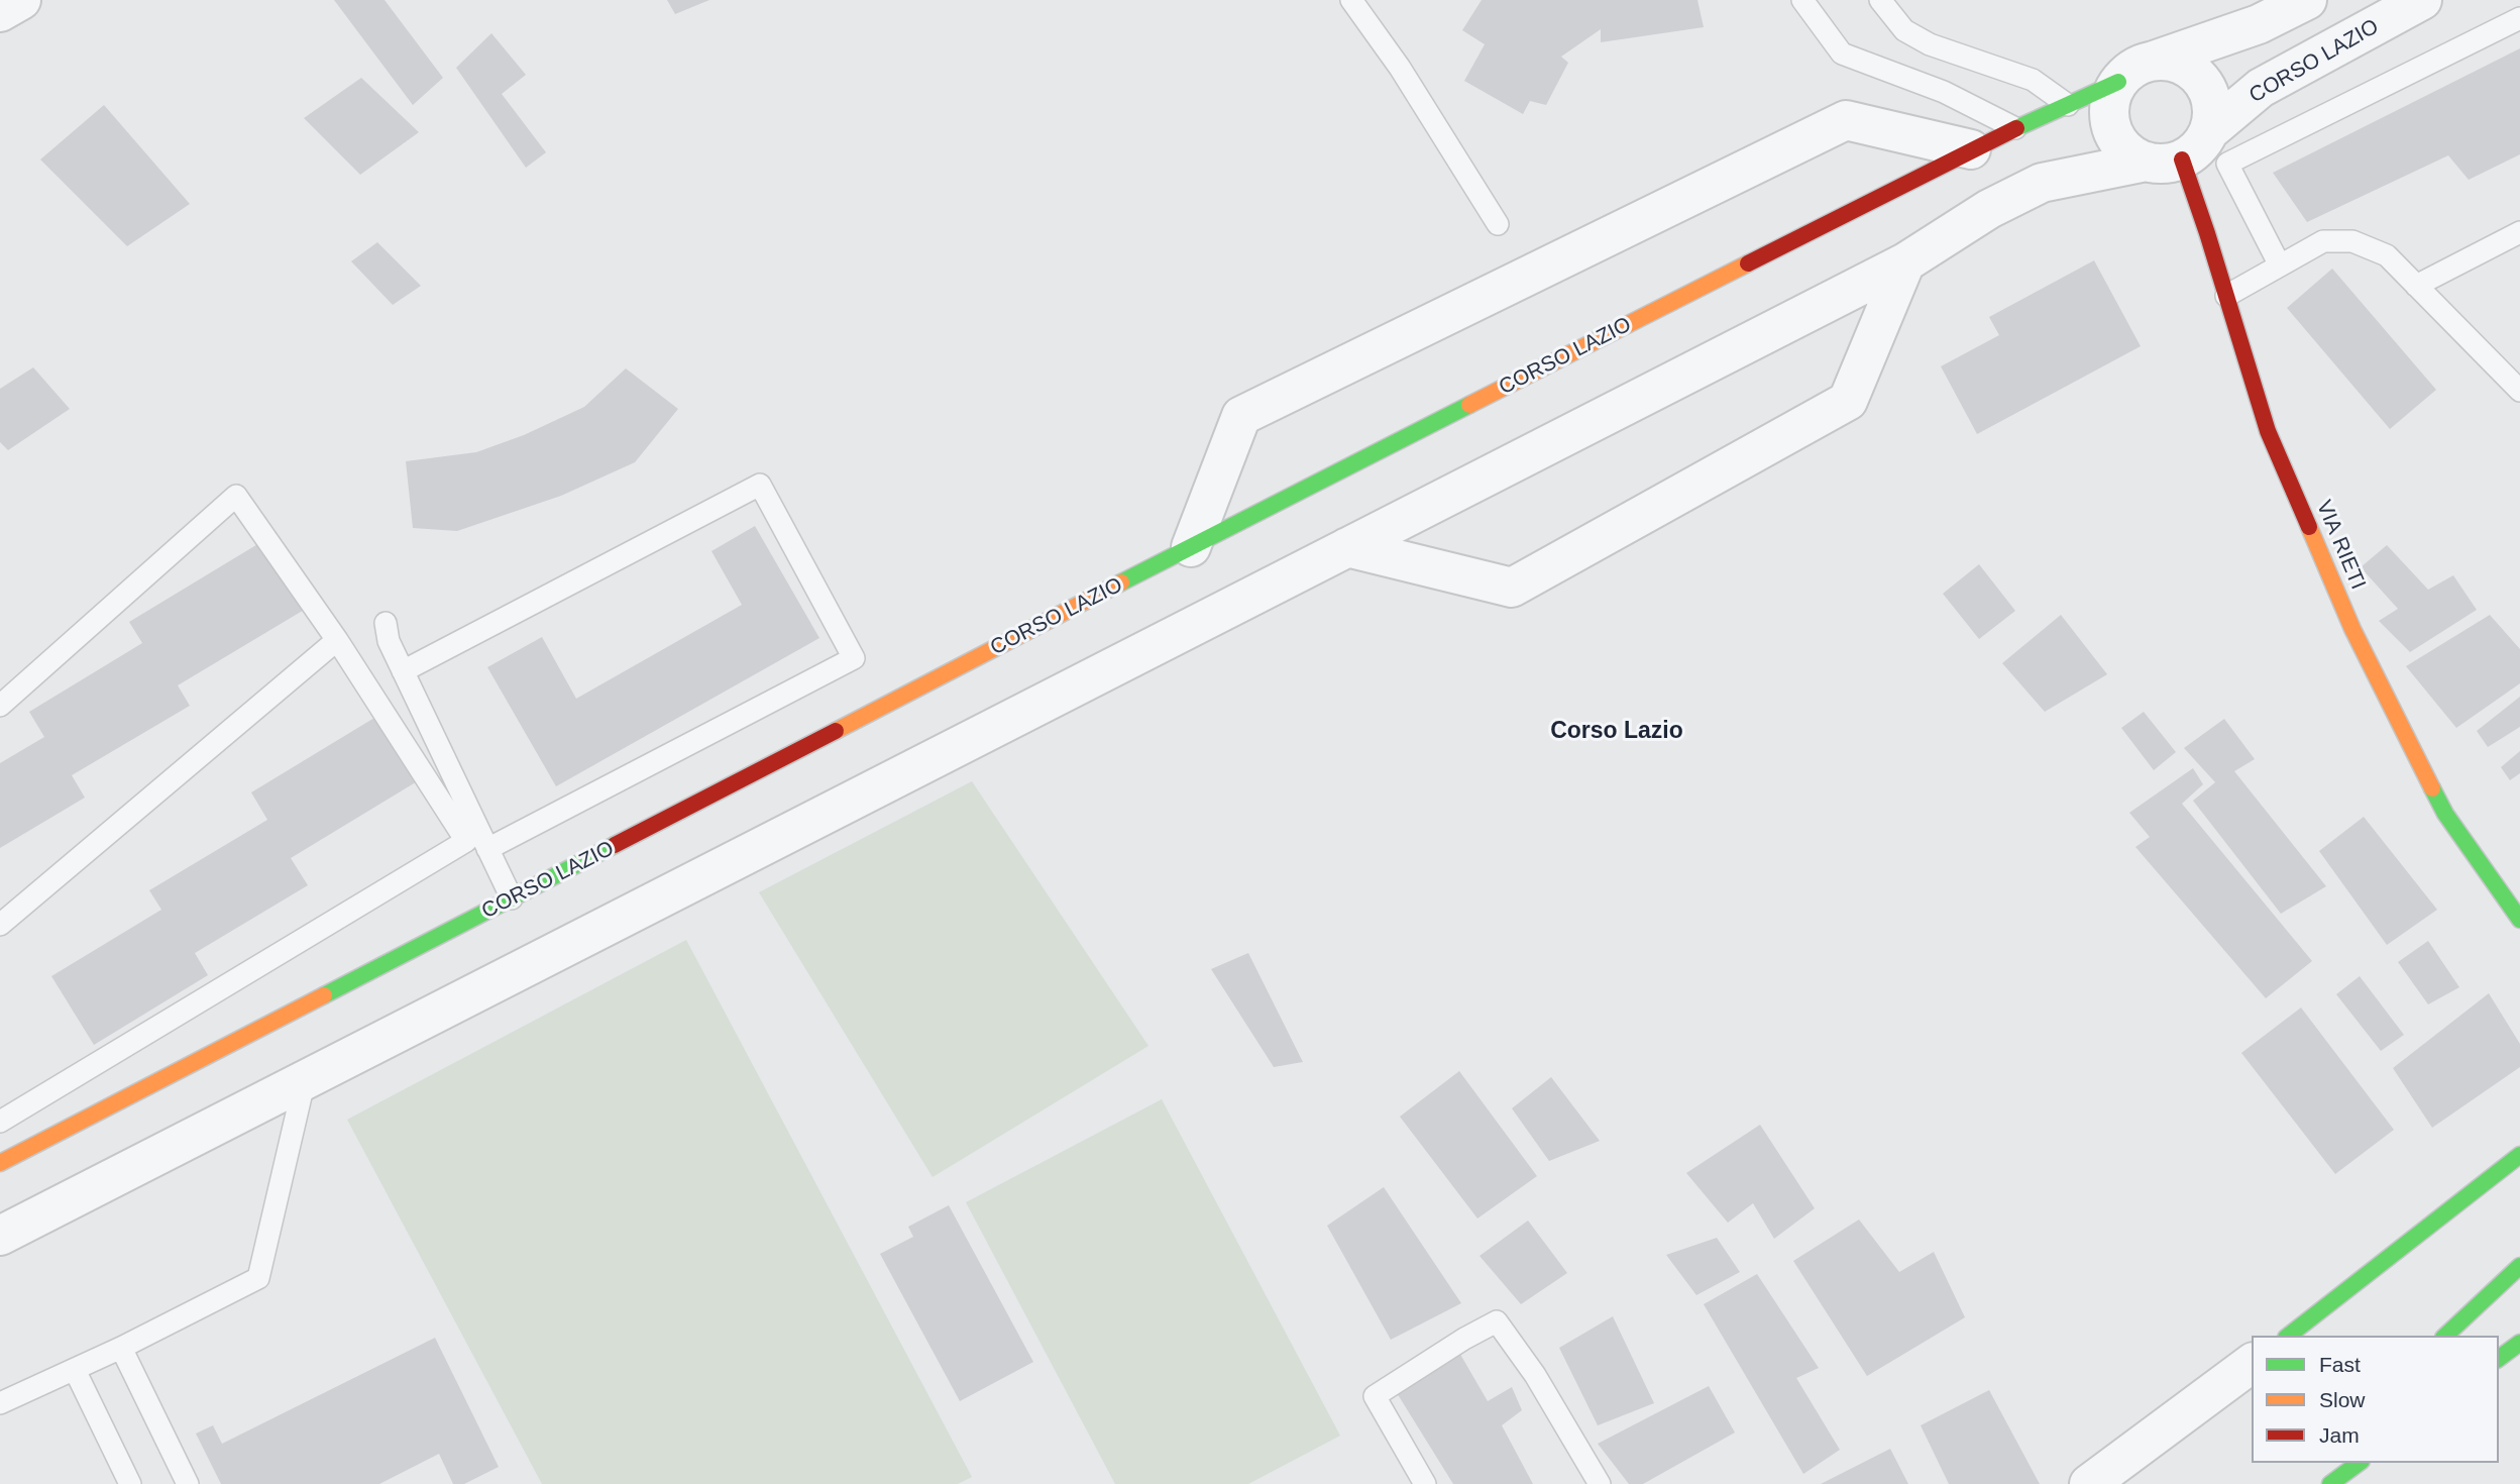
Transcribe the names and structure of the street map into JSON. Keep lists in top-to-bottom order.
{
  "streets": {
    "street": ["CORSO LAZIO", "VIA RIETI"]
  },
  "crossings": [
    ["CORSO LAZIO", "VIA RIETI"]
  ],
  "districts": ["Corso Lazio"],
  "legend": ["Fast", "Slow", "Jam"]
}
